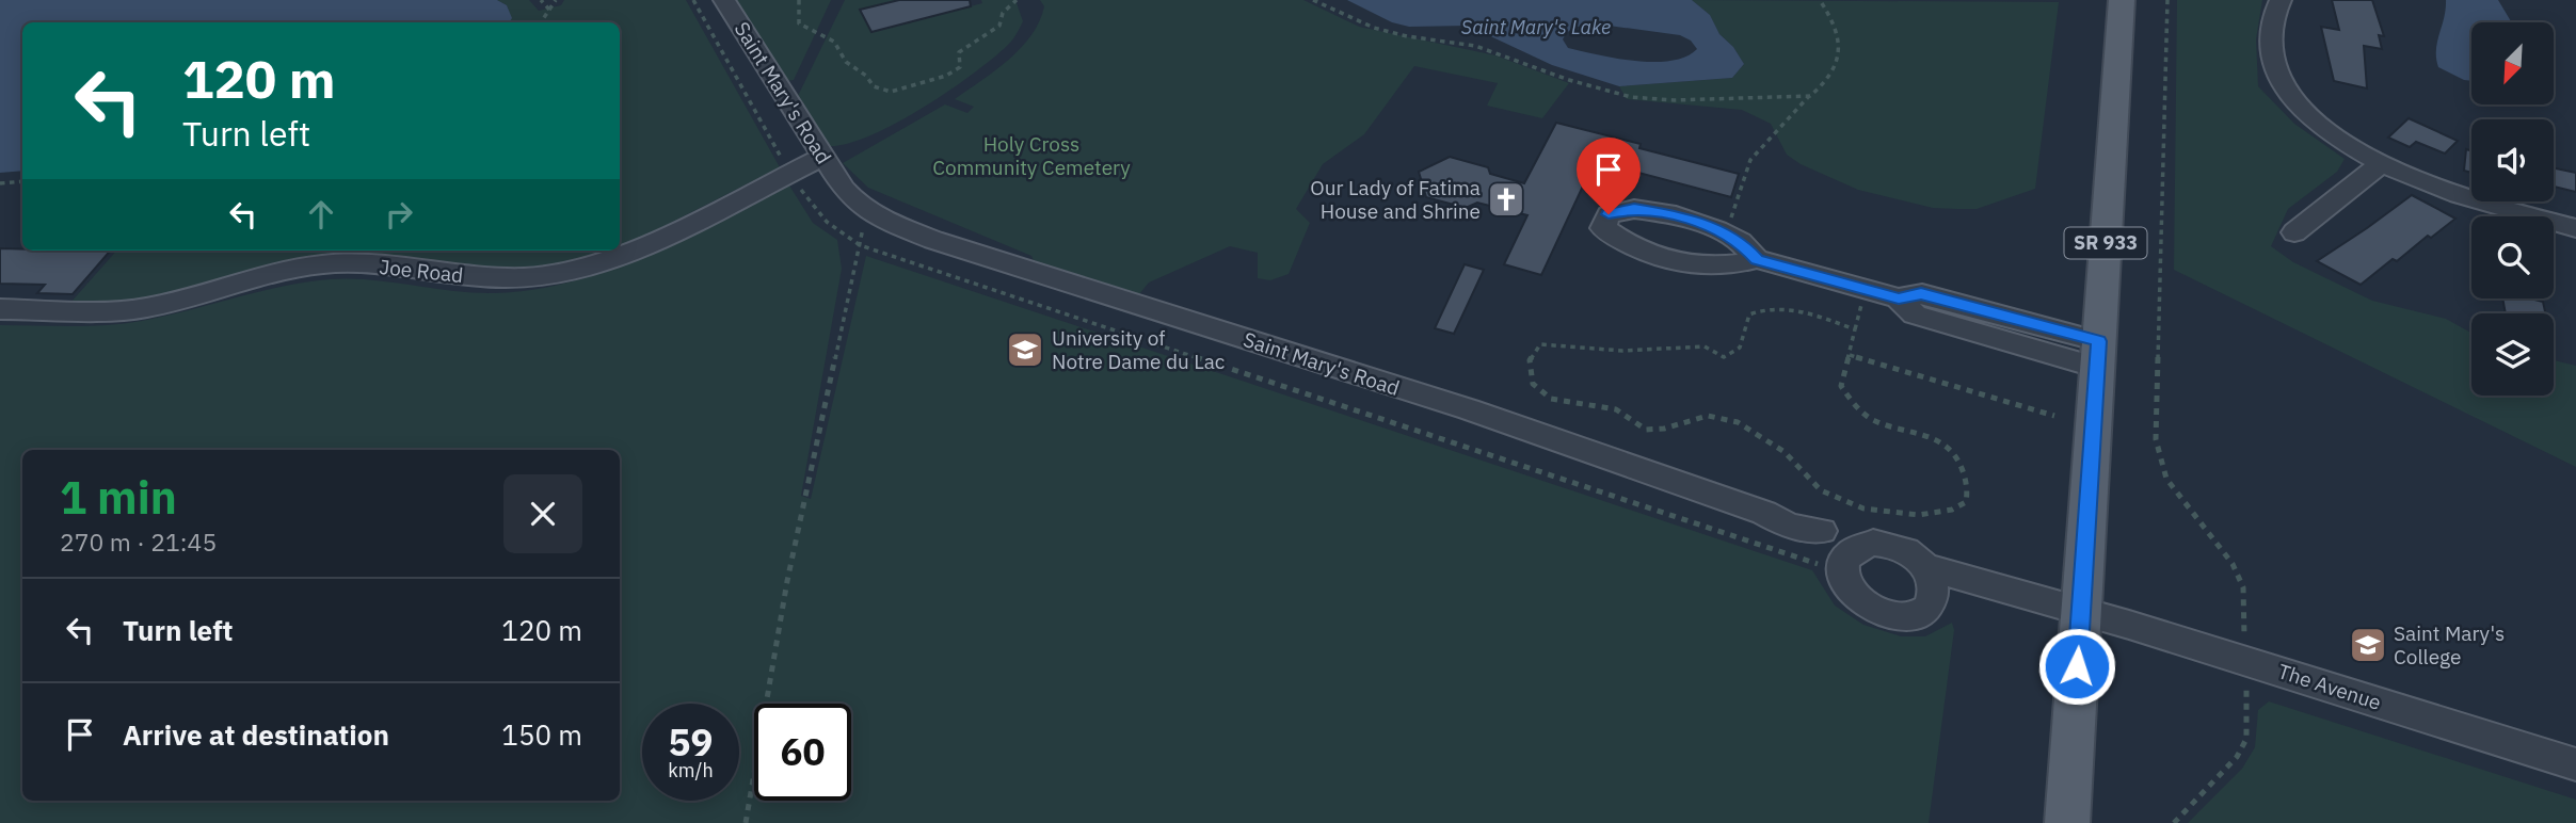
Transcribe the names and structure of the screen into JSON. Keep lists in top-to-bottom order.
{
  "streets": {
    "main road": ["SR 933"],
    "street": ["Saint Mary's Road", "Joe Road", "The Avenue"]
  },
  "crossings": [
    ["Saint Mary's Road", "SR 933"],
    ["Saint Mary's Road", "Joe Road"],
    ["Saint Mary's Road", "The Avenue"],
    ["SR 933", "The Avenue"]
  ],
  "water": ["Saint Mary's Lake"],
  "parks": ["Holy Cross Community Cemetery"],
  "places": {
    "church": ["Our Lady of Fatima House and Shrine"],
    "school or university": ["University of Notre Dame du Lac", "Saint Mary's College"]
  },
  "north": "bottom left",
  "page": {
    "turn": ["120 m", "Turn left"],
    "heading": ["1 min", "270 m · 21:45"],
    "list": [
      {
        "name": "Turn left",
        "value": "120 m"
      },
      {
        "name": "Arrive at destination",
        "value": "150 m"
      }
    ],
    "speed": "59 km/h",
    "limit": "60"
  }
}
